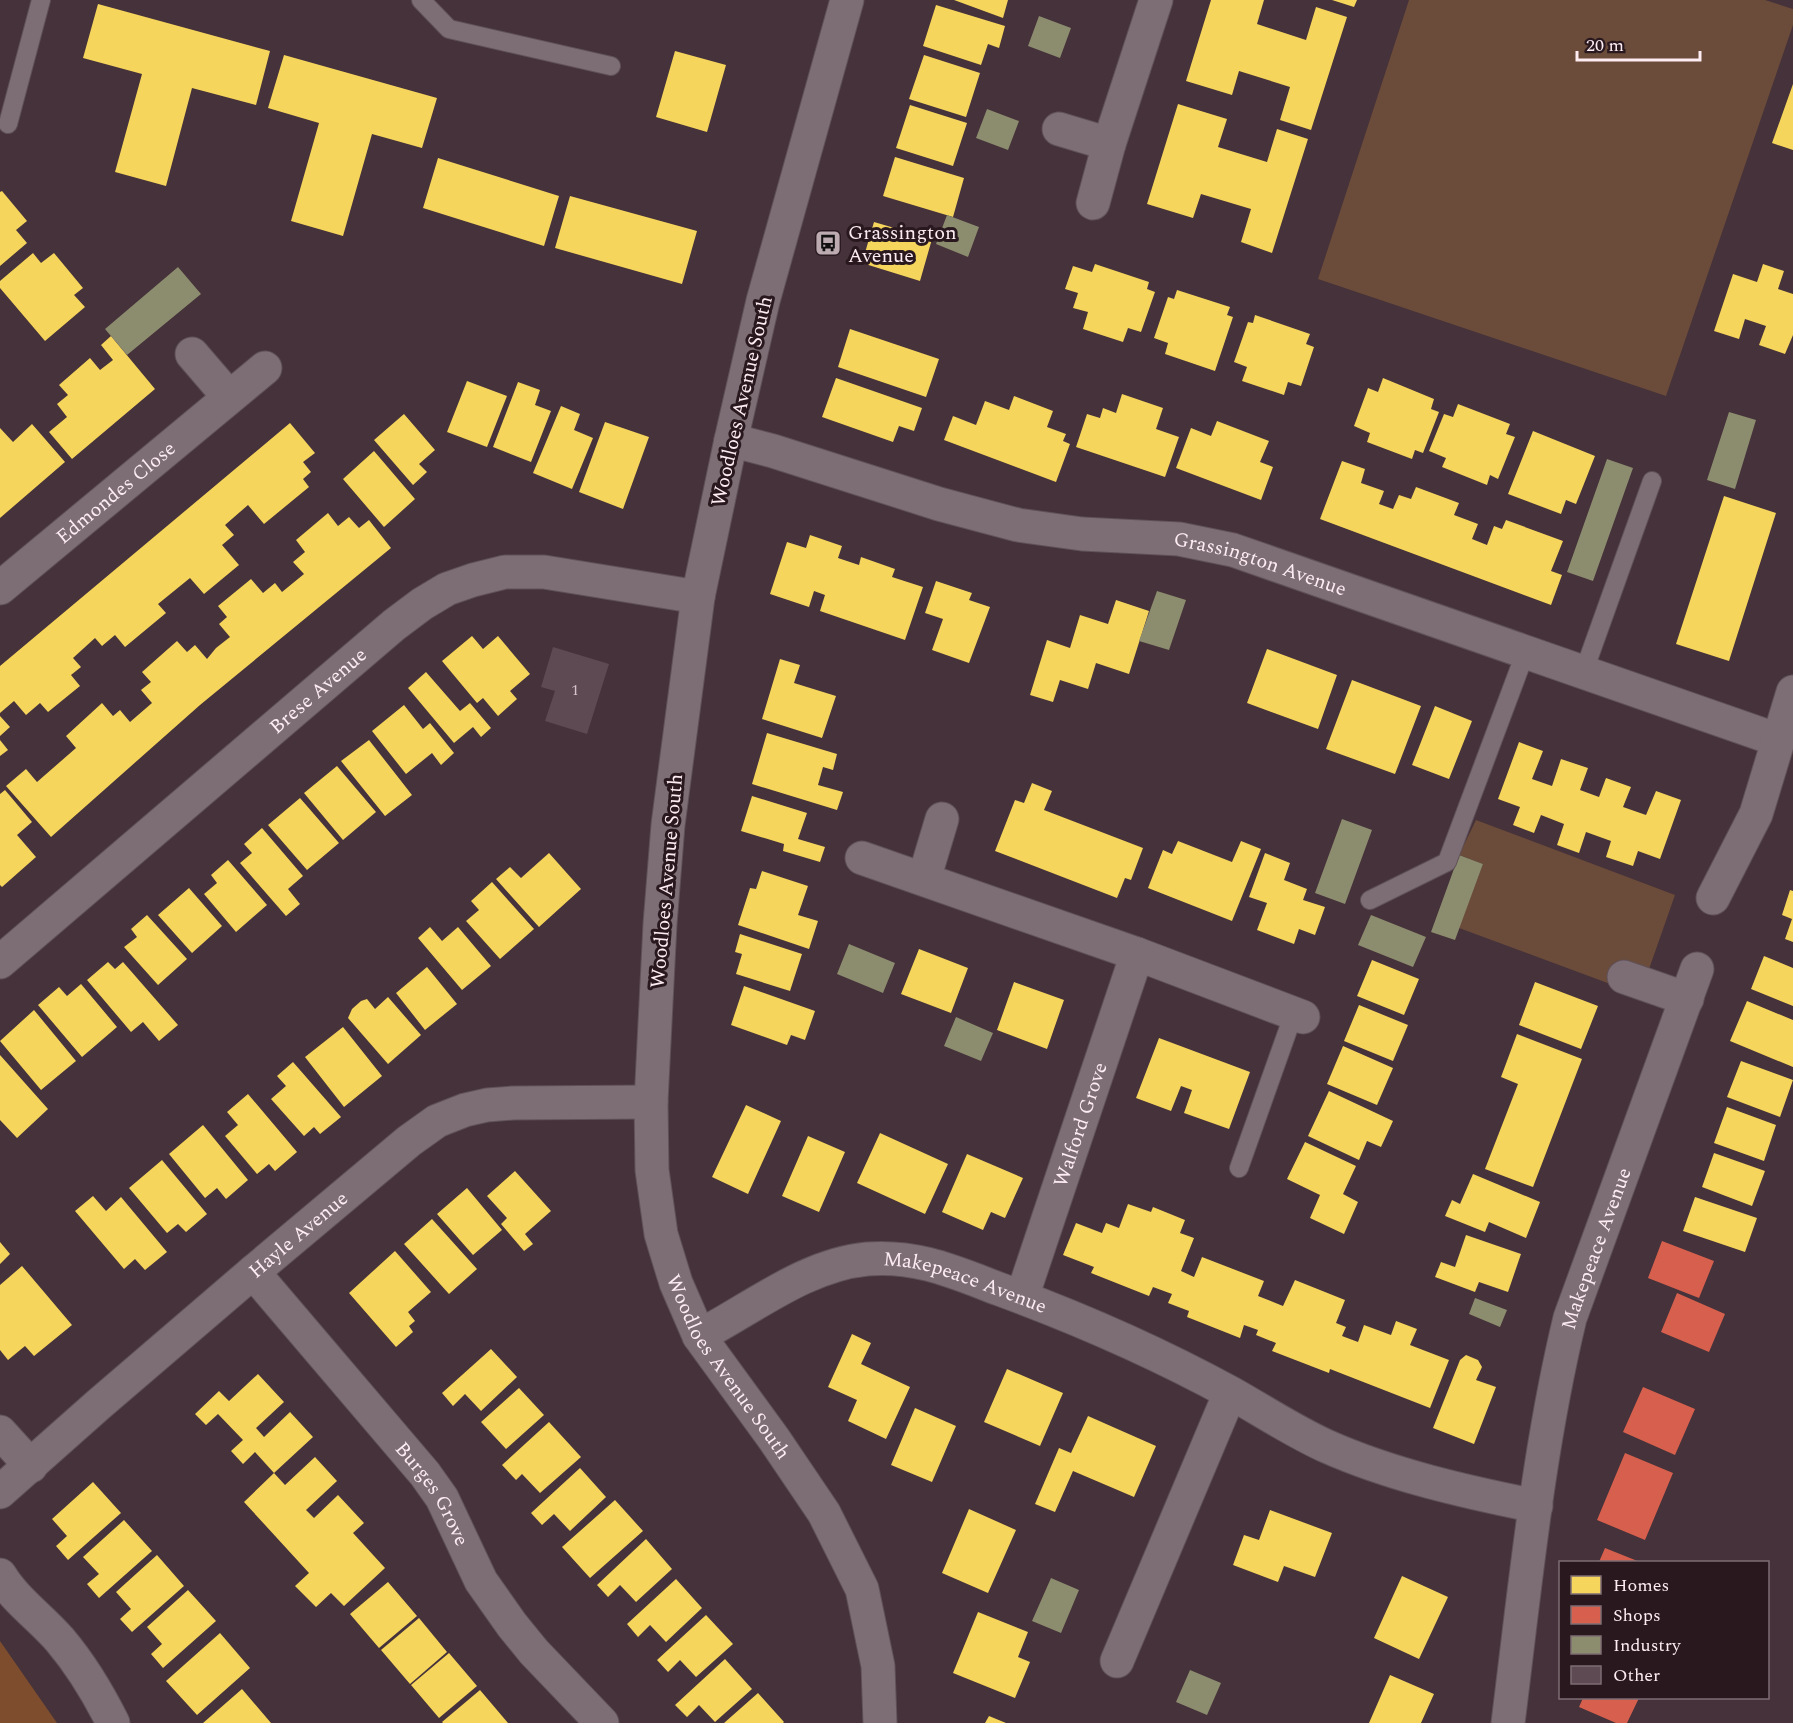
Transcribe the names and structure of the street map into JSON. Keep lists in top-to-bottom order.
{
  "streets": {
    "street": [
      "Woodloes Avenue South",
      "Edmondes Close",
      "Grassington Avenue",
      "Brese Avenue",
      "Walford Grove",
      "Hayle Avenue",
      "Makepeace Avenue",
      "Burges Grove"
    ]
  },
  "crossings": [
    ["Woodloes Avenue South", "Grassington Avenue"],
    ["Woodloes Avenue South", "Brese Avenue"],
    ["Woodloes Avenue South", "Hayle Avenue"],
    ["Woodloes Avenue South", "Makepeace Avenue"],
    ["Walford Grove", "Makepeace Avenue"],
    ["Hayle Avenue", "Burges Grove"]
  ],
  "places": {
    "bus stop": ["Grassington Avenue"]
  },
  "house_numbers": ["1"],
  "legend": [
    "Homes",
    "Shops",
    "Industry",
    "Other"
  ],
  "scale_bar": "20 m"
}
